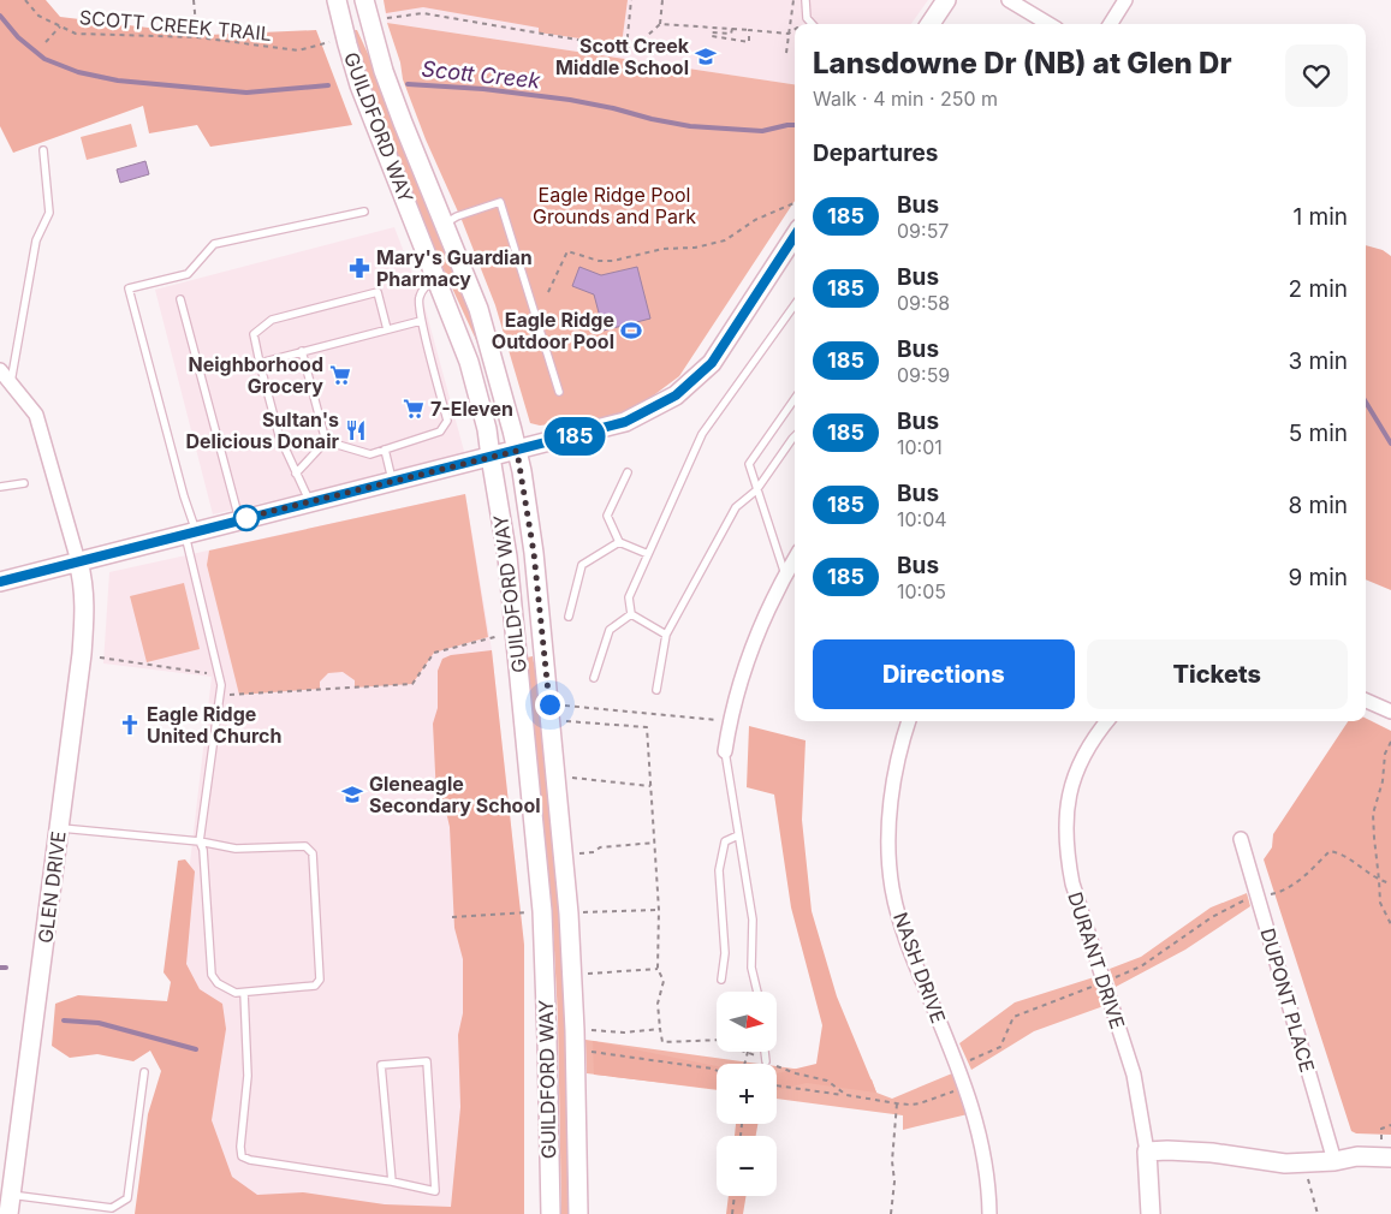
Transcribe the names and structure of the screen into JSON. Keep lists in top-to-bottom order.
{
  "streets": {
    "main road": ["GUILDFORD WAY", "GLEN DRIVE", "DURANT DRIVE"],
    "street": ["NASH DRIVE", "DUPONT PLACE"],
    "path": ["SCOTT CREEK TRAIL"]
  },
  "water": ["Scott Creek"],
  "parks": ["Eagle Ridge Pool Grounds and Park"],
  "places": {
    "school or university": ["Scott Creek Middle School", "Gleneagle Secondary School"],
    "pharmacy": ["Mary's Guardian Pharmacy"],
    "sports": ["Eagle Ridge Outdoor Pool"],
    "supermarket": ["Neighborhood Grocery", "7-Eleven"],
    "restaurant": ["Sultan's Delicious Donair"],
    "church": ["Eagle Ridge United Church"]
  },
  "lines": ["bus line 185"],
  "north": "right",
  "page": {
    "on_map": "185",
    "heading": [
      ["Lansdowne Dr (NB) at Glen Dr", "Walk · 4 min · 250 m"],
      "Departures"
    ],
    "list": [
      {
        "mark": "185",
        "name": "Bus",
        "note": "09:57",
        "value": "1 min"
      },
      {
        "mark": "185",
        "name": "Bus",
        "note": "09:58",
        "value": "2 min"
      },
      {
        "mark": "185",
        "name": "Bus",
        "note": "09:59",
        "value": "3 min"
      },
      {
        "mark": "185",
        "name": "Bus",
        "note": "10:01",
        "value": "5 min"
      },
      {
        "mark": "185",
        "name": "Bus",
        "note": "10:04",
        "value": "8 min"
      },
      {
        "mark": "185",
        "name": "Bus",
        "note": "10:05",
        "value": "9 min"
      }
    ],
    "buttons": ["Directions", "Tickets"],
    "map_buttons": ["+", "−"]
  }
}
